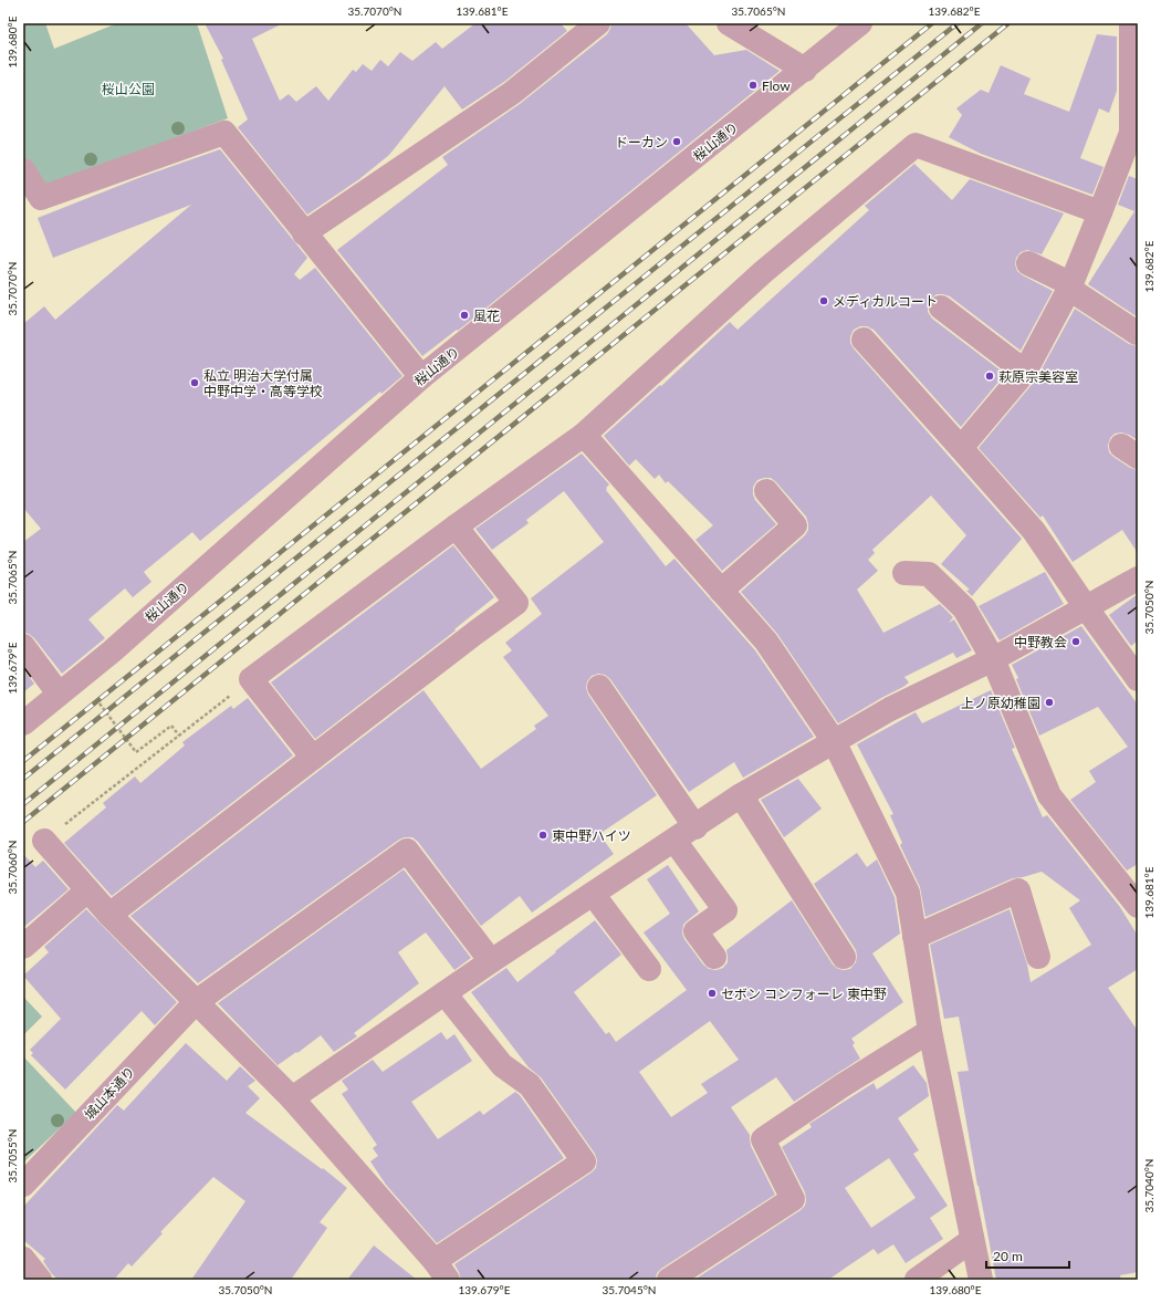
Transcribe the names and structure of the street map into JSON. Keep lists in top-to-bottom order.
{
  "streets": {
    "street": ["桜山通り", "城山本通り"]
  },
  "parks": ["桜山公園"],
  "places": [
    "Flow",
    "ドーカン",
    "メディカルコート",
    "風花",
    "萩原宗美容室",
    "私立 明治大学付属 中野中学・高等学校",
    "中野教会",
    "上ノ原幼稚園",
    "東中野ハイツ",
    "セボン コンフォーレ 東中野"
  ],
  "scale_bar": "20 m",
  "coordinates": [
    "35.7070°N",
    "139.681°E",
    "35.7065°N",
    "139.682°E",
    "139.680°E",
    "35.7050°N",
    "139.679°E",
    "35.7060°N",
    "35.7055°N",
    "35.7040°N",
    "35.7045°N"
  ]
}
